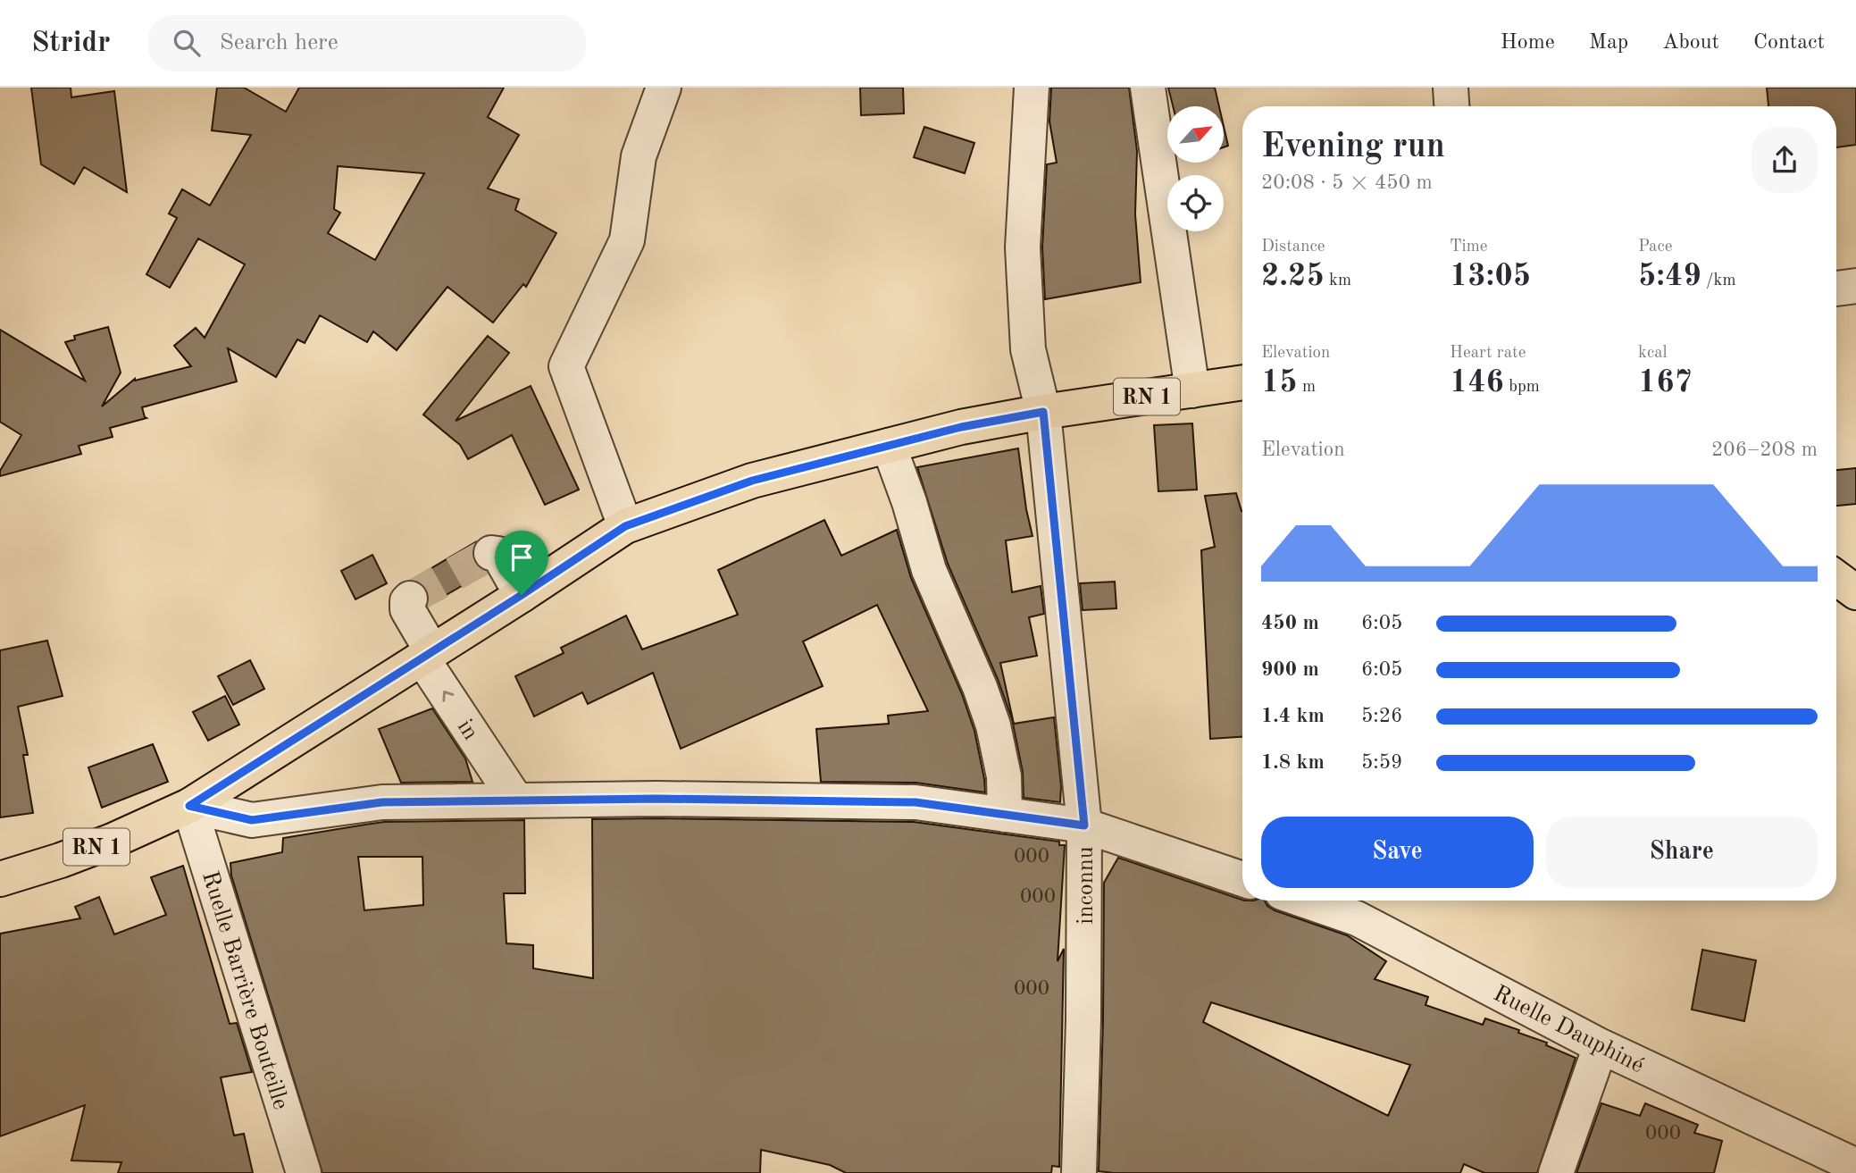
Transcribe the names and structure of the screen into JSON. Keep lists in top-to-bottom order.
{
  "streets": {
    "main road": ["RN 1"],
    "street": [
      "in",
      "inconnu",
      "Ruelle Barrière Bouteille",
      "Ruelle Dauphiné"
    ]
  },
  "crossings": [
    ["RN 1", "in"],
    ["RN 1", "inconnu"],
    ["RN 1", "Ruelle Barrière Bouteille"]
  ],
  "one_way": ["in"],
  "house_numbers": [
    "000",
    "000",
    "000",
    "000"
  ],
  "north": "top right",
  "page": {
    "header": "Stridr",
    "search": "Search here",
    "nav": [
      "Home",
      "Map",
      "About",
      "Contact"
    ],
    "heading": ["Evening run", "20:08 · 5 × 450 m"],
    "stats": [
      ["Distance", "2.25 km"],
      ["Time", "13:05"],
      ["Pace", "5:49 /km"],
      ["Elevation", "15 m"],
      ["Heart rate", "146 bpm"],
      ["kcal", "167"]
    ],
    "chart": ["Elevation", "206–208 m"],
    "list": [
      {
        "name": "450 m",
        "note": "6:05"
      },
      {
        "name": "900 m",
        "note": "6:05"
      },
      {
        "name": "1.4 km",
        "note": "5:26"
      },
      {
        "name": "1.8 km",
        "note": "5:59"
      }
    ],
    "buttons": ["Save", "Share"]
  }
}
